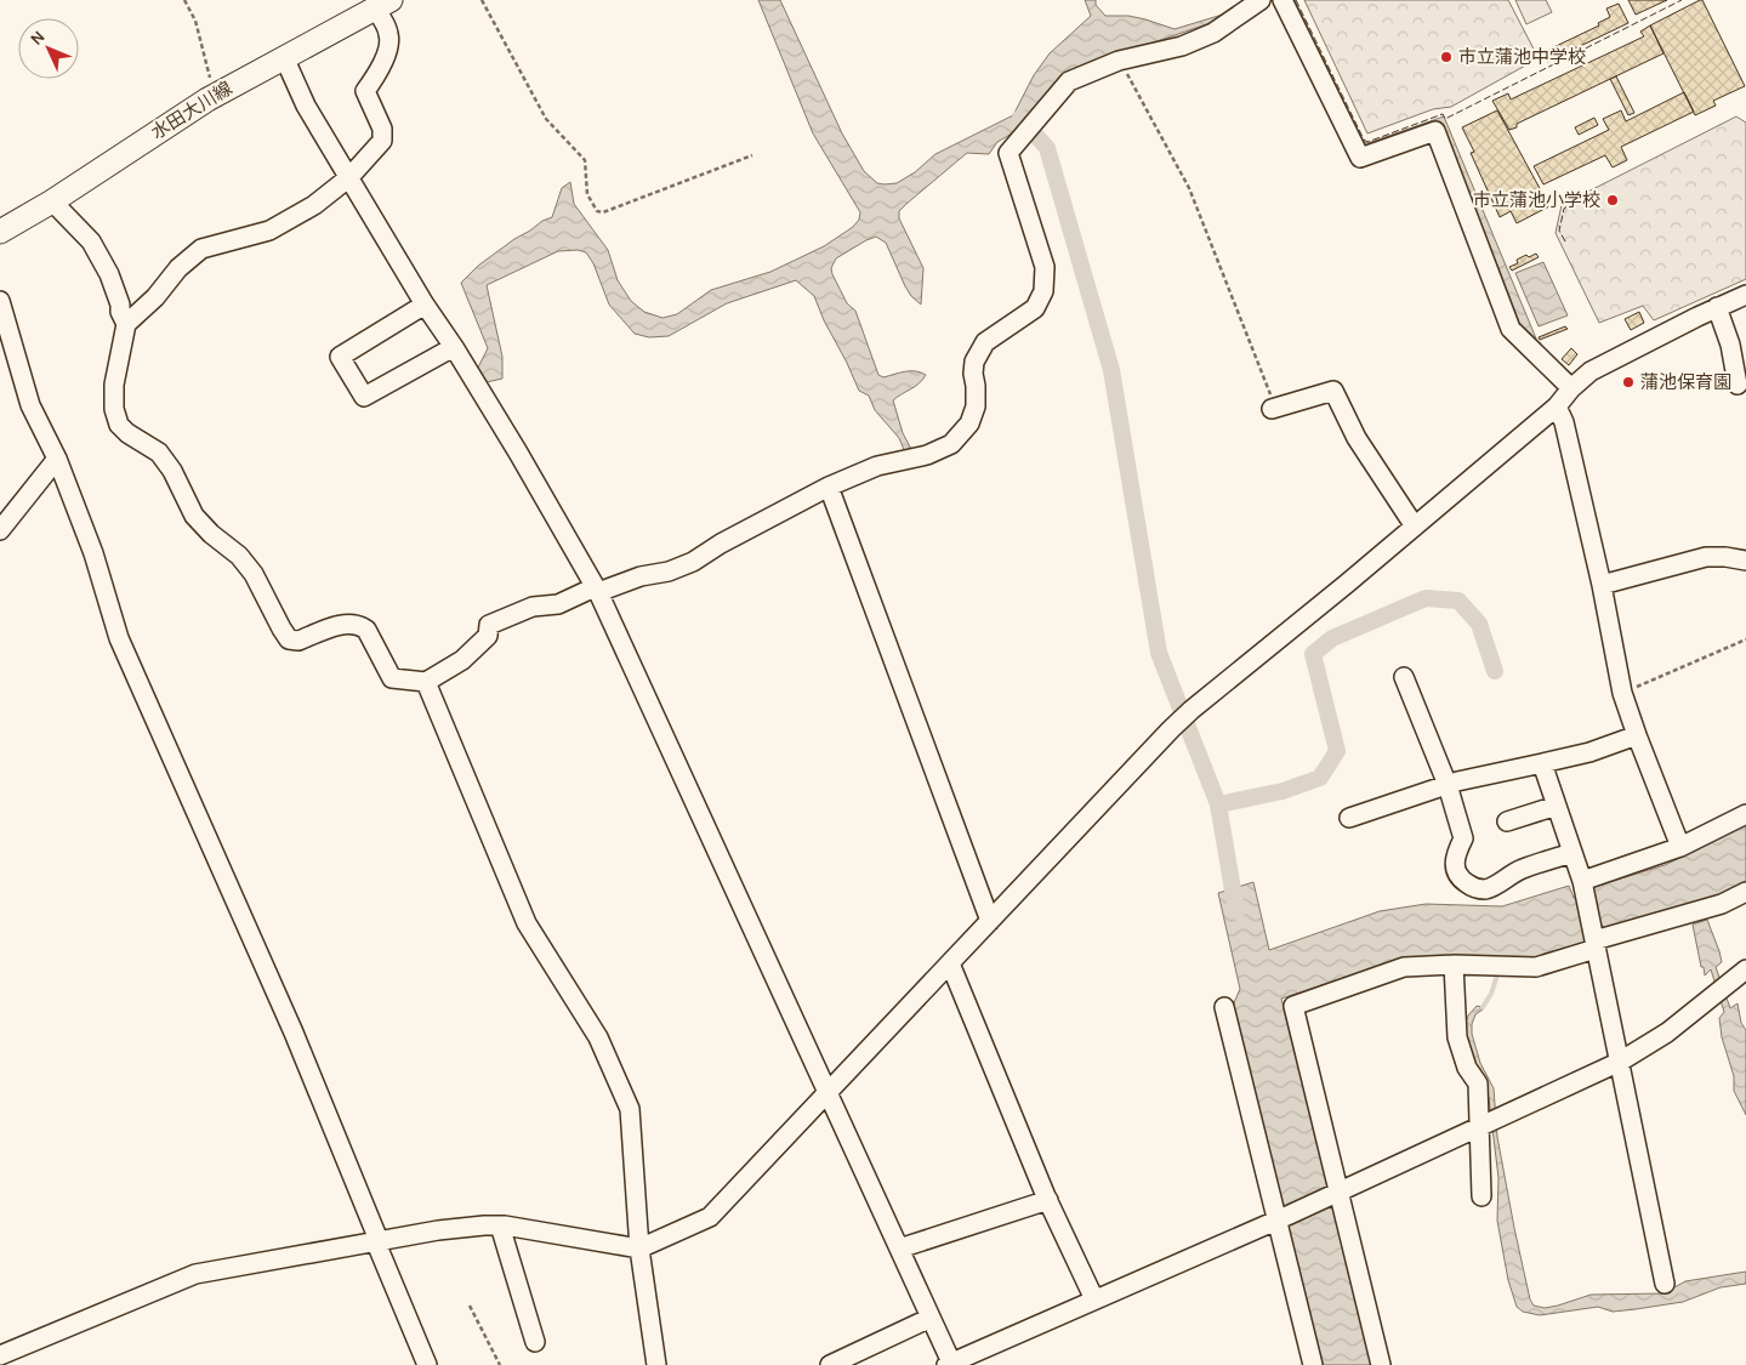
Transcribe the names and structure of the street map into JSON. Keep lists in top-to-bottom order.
{
  "streets": {
    "main road": ["水田大川線"]
  },
  "places": ["市立蒲池中学校", "市立蒲池小学校", "蒲池保育園"],
  "north": "top left"
}
